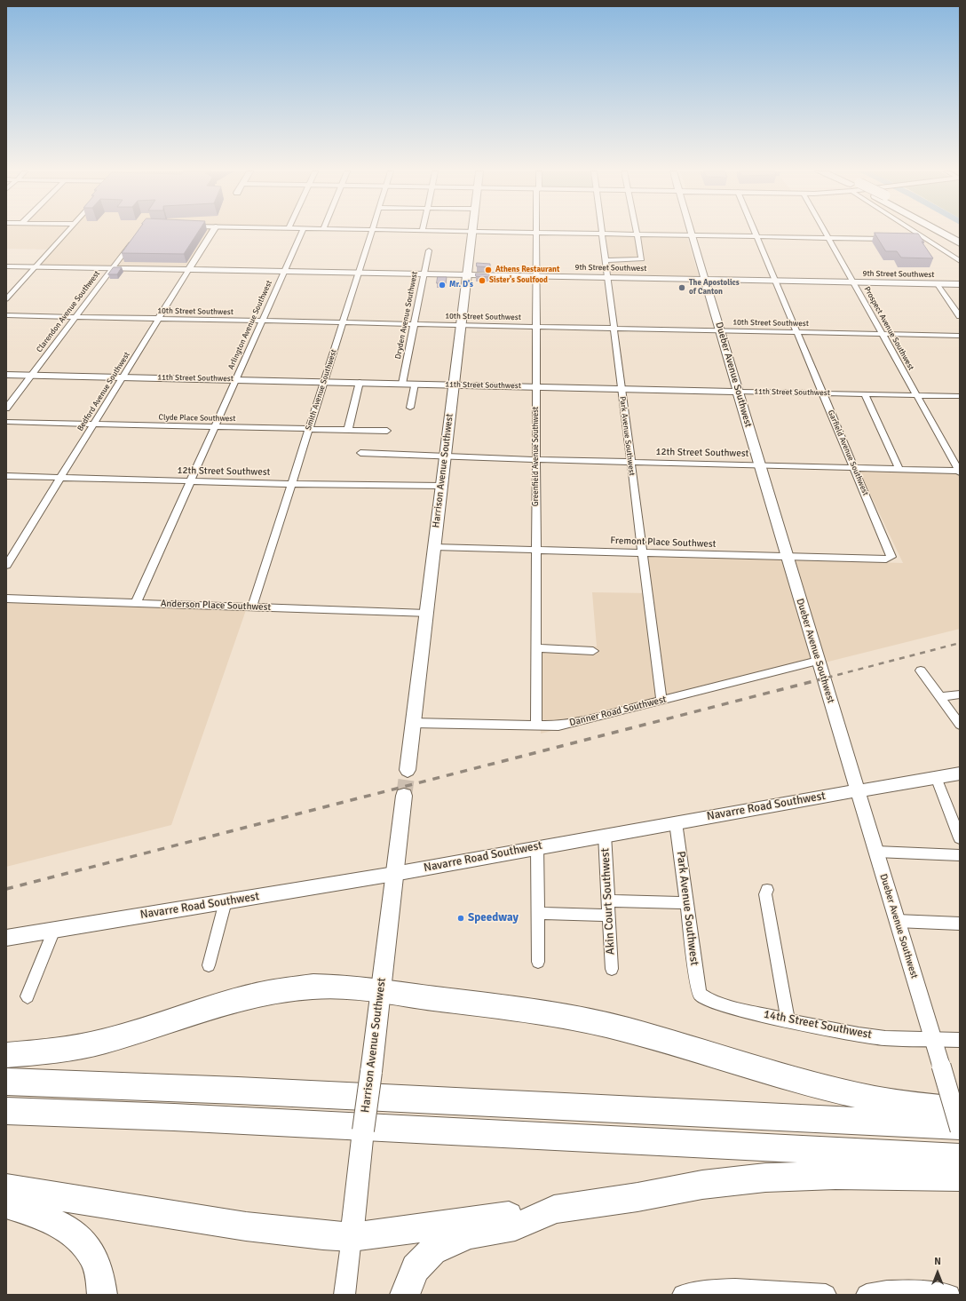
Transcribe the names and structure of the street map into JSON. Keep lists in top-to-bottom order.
{
  "streets": {
    "main road": ["Harrison Avenue Southwest"],
    "street": [
      "9th Street Southwest",
      "Clarendon Avenue Southwest",
      "10th Street Southwest",
      "Dryden Avenue Southwest",
      "Arlington Avenue Southwest",
      "Prospect Avenue Southwest",
      "Dueber Avenue Southwest",
      "11th Street Southwest",
      "Smith Avenue Southwest",
      "Bedford Avenue Southwest",
      "Clyde Place Southwest",
      "Park Avenue Southwest",
      "12th Street Southwest",
      "Garfield Avenue Southwest",
      "Greenfield Avenue Southwest",
      "Fremont Place Southwest",
      "Anderson Place Southwest",
      "Danner Road Southwest",
      "Navarre Road Southwest",
      "Akin Court Southwest",
      "14th Street Southwest"
    ]
  },
  "crossings": [
    ["9th Street Southwest", "Clarendon Avenue Southwest"],
    ["9th Street Southwest", "Dryden Avenue Southwest"],
    ["9th Street Southwest", "Arlington Avenue Southwest"],
    ["9th Street Southwest", "Prospect Avenue Southwest"],
    ["9th Street Southwest", "Dueber Avenue Southwest"],
    ["9th Street Southwest", "Smith Avenue Southwest"],
    ["9th Street Southwest", "Bedford Avenue Southwest"],
    ["9th Street Southwest", "Park Avenue Southwest"],
    ["9th Street Southwest", "Garfield Avenue Southwest"],
    ["9th Street Southwest", "Greenfield Avenue Southwest"],
    ["9th Street Southwest", "Harrison Avenue Southwest"],
    ["Clarendon Avenue Southwest", "10th Street Southwest"],
    ["Clarendon Avenue Southwest", "11th Street Southwest"],
    ["10th Street Southwest", "Dryden Avenue Southwest"],
    ["10th Street Southwest", "Arlington Avenue Southwest"],
    ["10th Street Southwest", "Prospect Avenue Southwest"],
    ["10th Street Southwest", "Dueber Avenue Southwest"],
    ["10th Street Southwest", "Smith Avenue Southwest"],
    ["10th Street Southwest", "Bedford Avenue Southwest"],
    ["10th Street Southwest", "Park Avenue Southwest"],
    ["10th Street Southwest", "Garfield Avenue Southwest"],
    ["10th Street Southwest", "Greenfield Avenue Southwest"],
    ["10th Street Southwest", "Harrison Avenue Southwest"],
    ["Dryden Avenue Southwest", "11th Street Southwest"],
    ["Arlington Avenue Southwest", "11th Street Southwest"],
    ["Arlington Avenue Southwest", "Clyde Place Southwest"],
    ["Arlington Avenue Southwest", "12th Street Southwest"],
    ["Arlington Avenue Southwest", "Anderson Place Southwest"],
    ["Prospect Avenue Southwest", "11th Street Southwest"],
    ["Prospect Avenue Southwest", "12th Street Southwest"],
    ["Dueber Avenue Southwest", "11th Street Southwest"],
    ["Dueber Avenue Southwest", "12th Street Southwest"],
    ["Dueber Avenue Southwest", "Fremont Place Southwest"],
    ["Dueber Avenue Southwest", "Danner Road Southwest"],
    ["Dueber Avenue Southwest", "Navarre Road Southwest"],
    ["Dueber Avenue Southwest", "14th Street Southwest"],
    ["11th Street Southwest", "Smith Avenue Southwest"],
    ["11th Street Southwest", "Bedford Avenue Southwest"],
    ["11th Street Southwest", "Park Avenue Southwest"],
    ["11th Street Southwest", "Garfield Avenue Southwest"],
    ["11th Street Southwest", "Greenfield Avenue Southwest"],
    ["11th Street Southwest", "Harrison Avenue Southwest"],
    ["Smith Avenue Southwest", "Clyde Place Southwest"],
    ["Smith Avenue Southwest", "12th Street Southwest"],
    ["Smith Avenue Southwest", "Anderson Place Southwest"],
    ["Bedford Avenue Southwest", "Clyde Place Southwest"],
    ["Bedford Avenue Southwest", "12th Street Southwest"],
    ["Park Avenue Southwest", "12th Street Southwest"],
    ["Park Avenue Southwest", "Fremont Place Southwest"],
    ["Park Avenue Southwest", "Danner Road Southwest"],
    ["Park Avenue Southwest", "Navarre Road Southwest"],
    ["Park Avenue Southwest", "14th Street Southwest"],
    ["12th Street Southwest", "Garfield Avenue Southwest"],
    ["12th Street Southwest", "Greenfield Avenue Southwest"],
    ["12th Street Southwest", "Harrison Avenue Southwest"],
    ["Garfield Avenue Southwest", "Fremont Place Southwest"],
    ["Greenfield Avenue Southwest", "Fremont Place Southwest"],
    ["Greenfield Avenue Southwest", "Danner Road Southwest"],
    ["Harrison Avenue Southwest", "Fremont Place Southwest"],
    ["Harrison Avenue Southwest", "Anderson Place Southwest"],
    ["Harrison Avenue Southwest", "Danner Road Southwest"],
    ["Harrison Avenue Southwest", "Navarre Road Southwest"],
    ["Navarre Road Southwest", "Akin Court Southwest"]
  ],
  "places": [
    "Athens Restaurant",
    "Sister's Soulfood",
    "Mr. D's",
    "The Apostolics of Canton",
    "Speedway"
  ],
  "north": "top"
}
